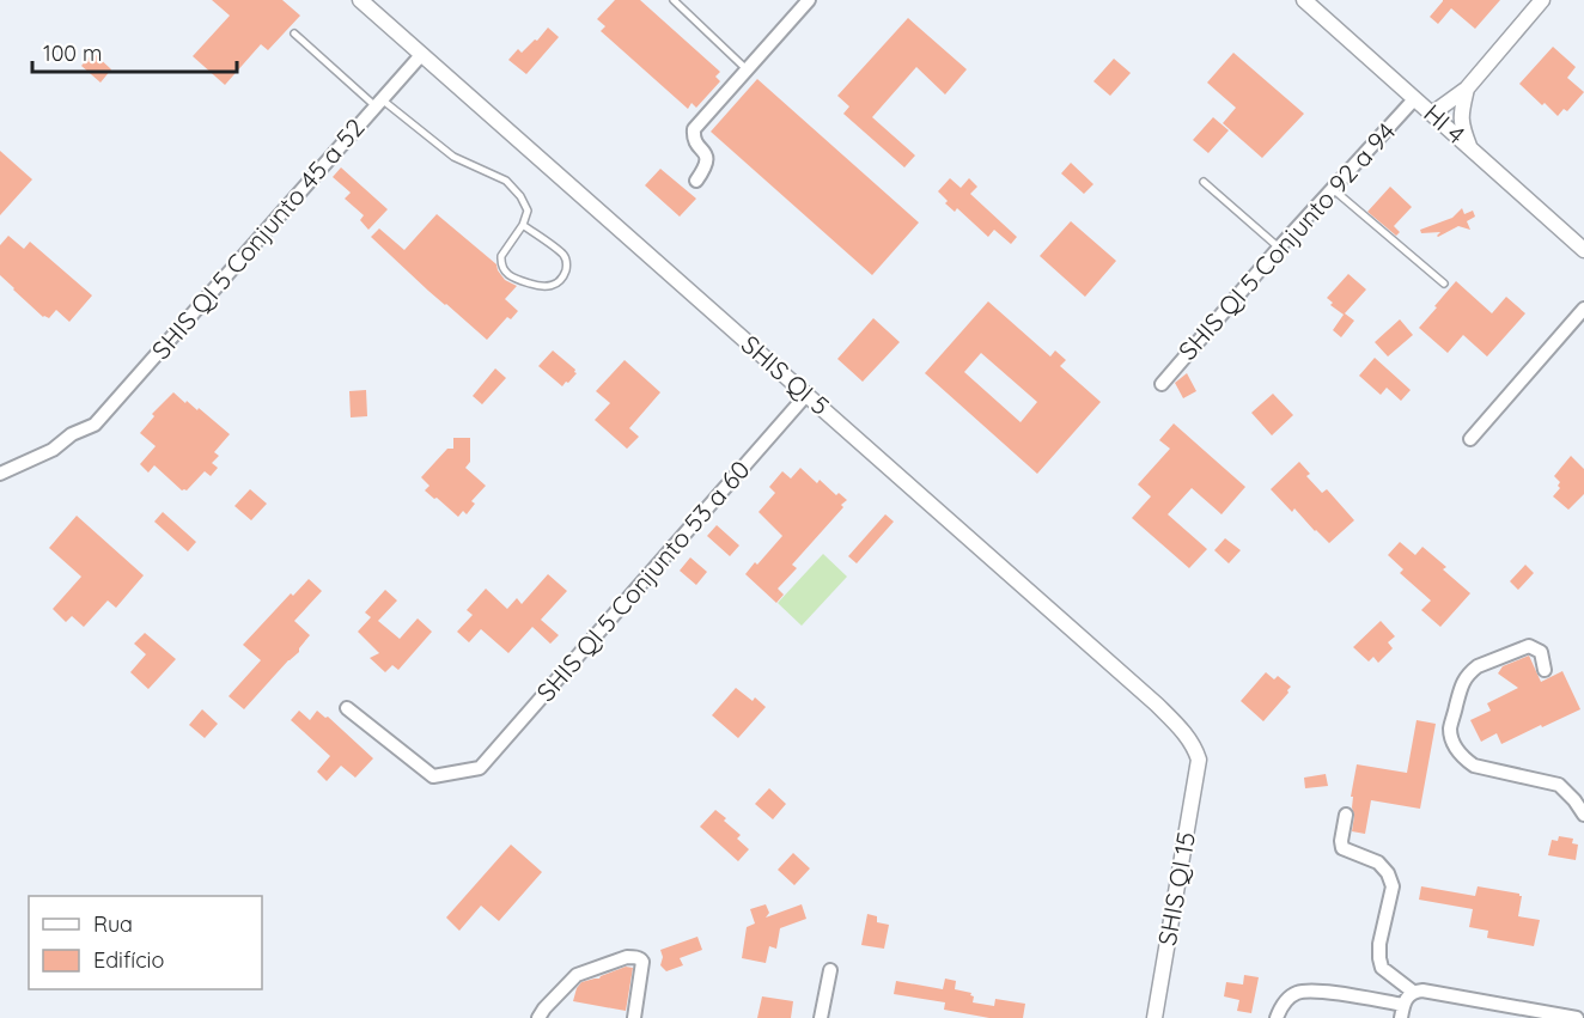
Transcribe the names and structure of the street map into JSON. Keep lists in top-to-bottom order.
{
  "streets": {
    "street": [
      "HI 4",
      "SHIS QI 5 Conjunto 45 a 52",
      "SHIS QI 5 Conjunto 92 a 94",
      "SHIS QI 5",
      "SHIS QI 5 Conjunto 53 a 60",
      "SHIS QI 15"
    ]
  },
  "crossings": [
    ["HI 4", "SHIS QI 5 Conjunto 92 a 94"],
    ["SHIS QI 5 Conjunto 45 a 52", "SHIS QI 5"],
    ["SHIS QI 5", "SHIS QI 5 Conjunto 53 a 60"],
    ["SHIS QI 5", "SHIS QI 15"]
  ],
  "legend": ["Rua", "Edifício"],
  "scale_bar": "100 m"
}
